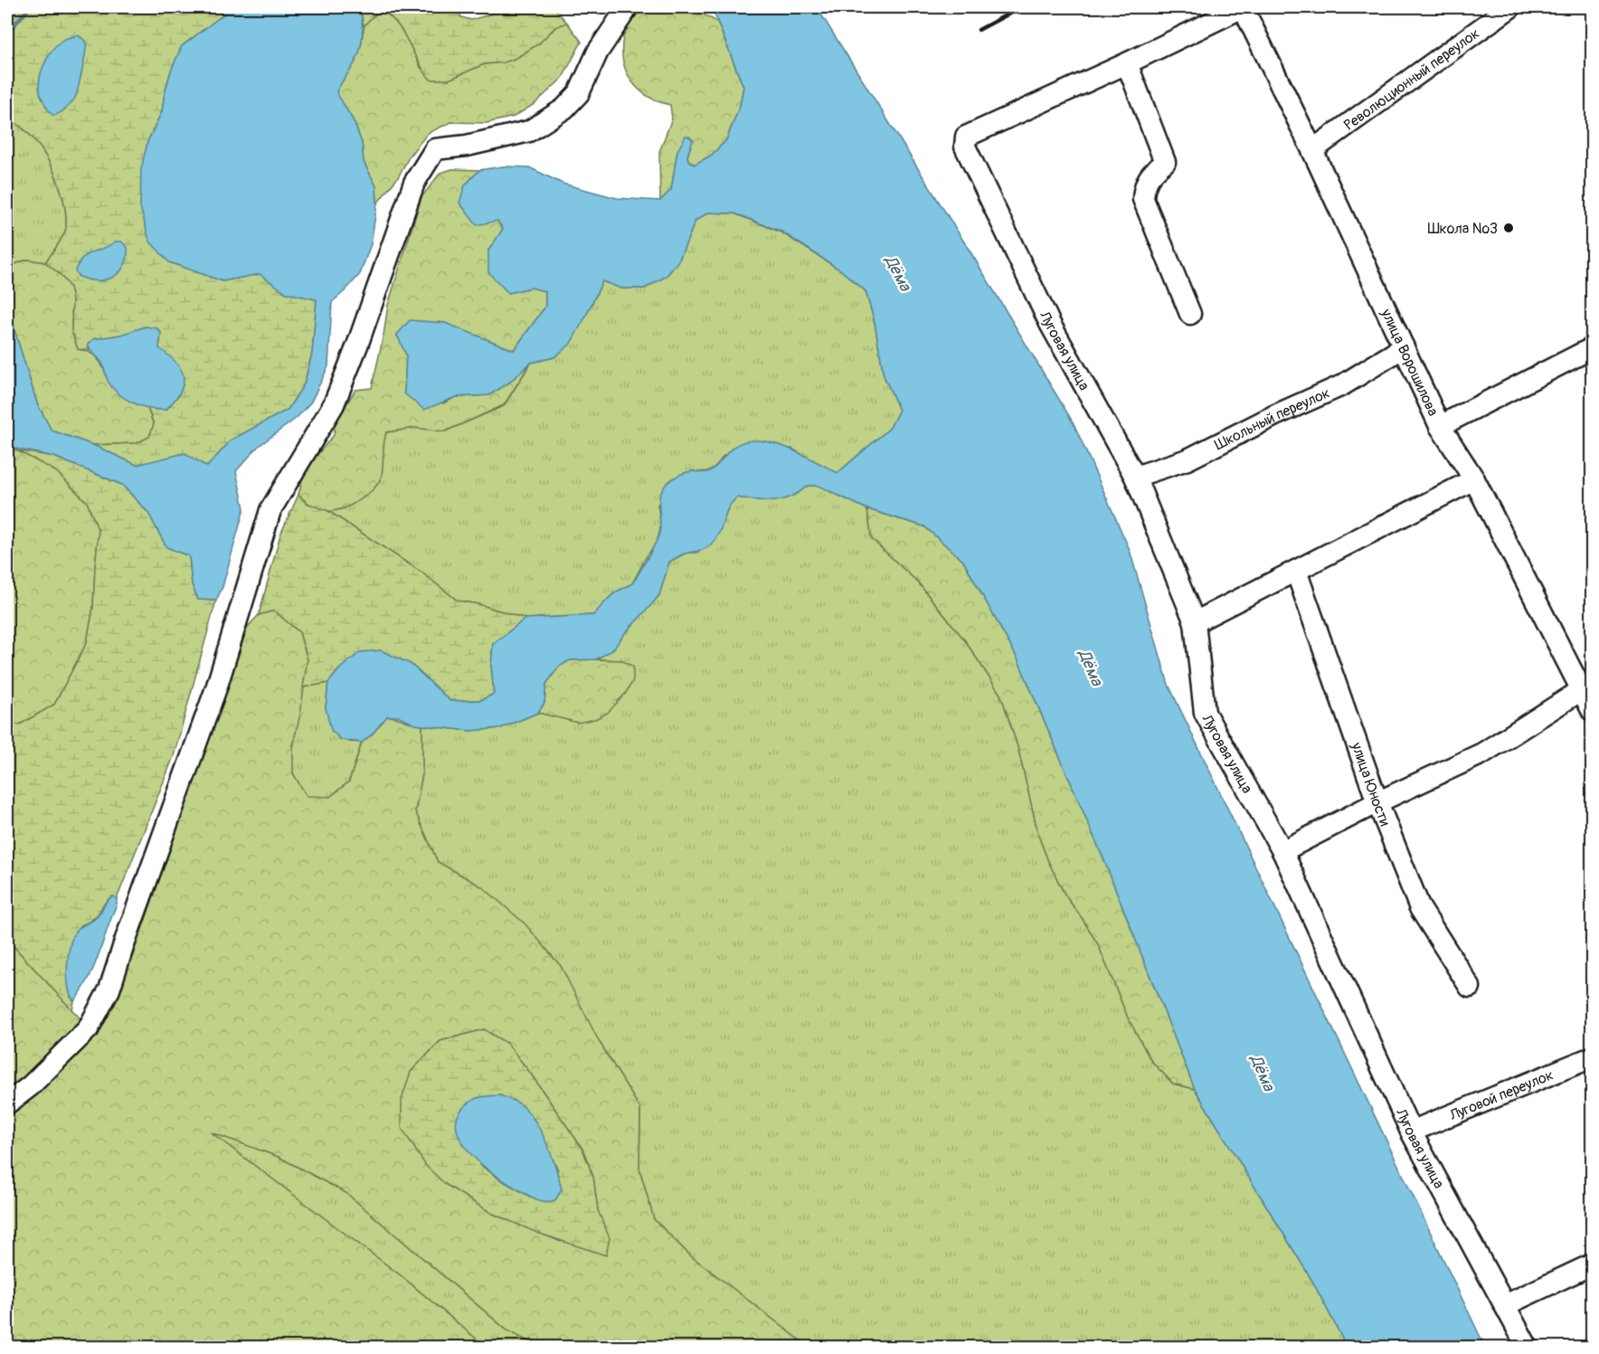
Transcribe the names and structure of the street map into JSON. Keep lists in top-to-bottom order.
{
  "streets": {
    "street": [
      "Революционный переулок",
      "Луговая улица",
      "улица Ворошилова",
      "Школьный переулок",
      "улица Юности",
      "Луговой переулок"
    ]
  },
  "crossings": [
    ["Революционный переулок", "улица Ворошилова"],
    ["Луговая улица", "Школьный переулок"],
    ["Луговая улица", "Луговой переулок"],
    ["улица Ворошилова", "Школьный переулок"]
  ],
  "water": ["Дёма"],
  "places": ["Школа №3"]
}
